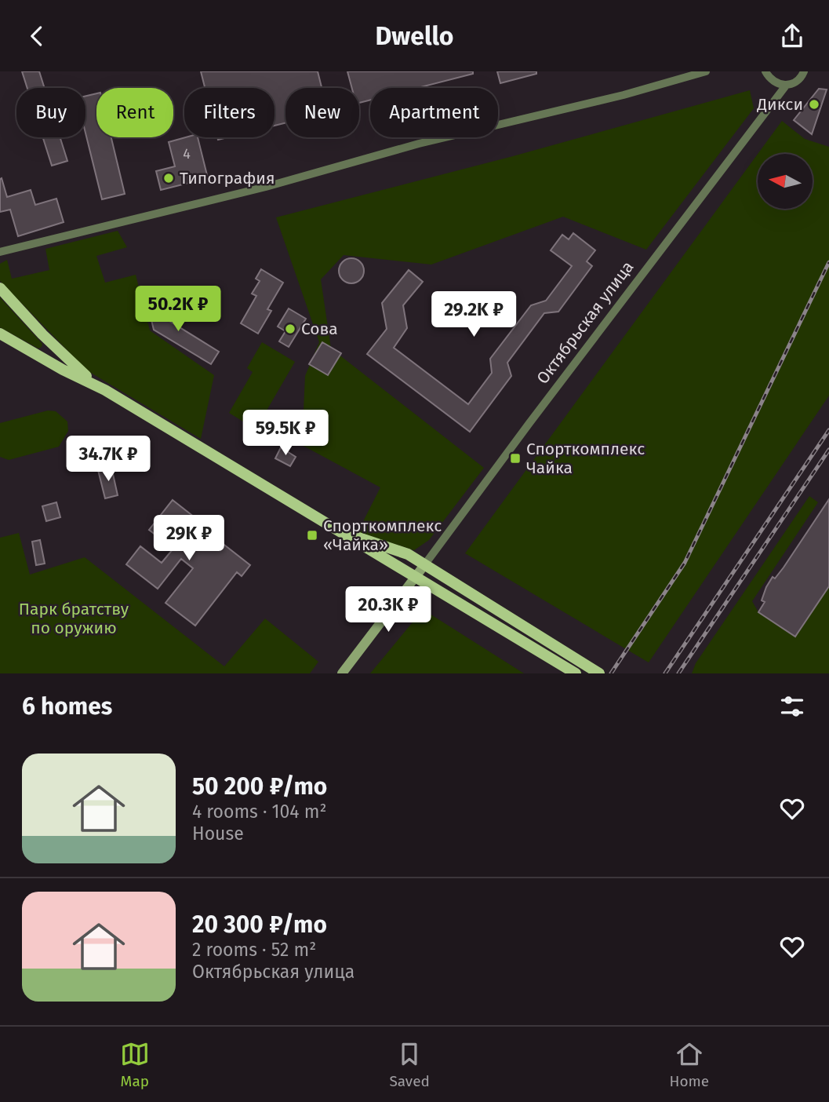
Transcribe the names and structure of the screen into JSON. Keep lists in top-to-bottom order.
{
  "streets": {
    "main road": ["Октябрьская улица"]
  },
  "parks": ["Парк братству по оружию"],
  "places": {
    "other": ["Дикси", "Типография", "Сова"],
    "transit": ["Спорткомплекс Чайка", "Спорткомплекс «Чайка»"]
  },
  "house_numbers": ["4"],
  "north": "left",
  "page": {
    "header": "Dwello",
    "chip": [
      "Buy",
      "Rent",
      "Filters",
      "New",
      "Apartment"
    ],
    "price": [
      "50.2K ₽",
      "29.2K ₽",
      "59.5K ₽",
      "34.7K ₽",
      "29K ₽",
      "20.3K ₽"
    ],
    "heading": "6 homes",
    "list": [
      {
        "name": "50 200 ₽/mo",
        "note": "4 rooms · 104 m² · House"
      },
      {
        "name": "20 300 ₽/mo",
        "note": "2 rooms · 52 m² · Октябрьская улица"
      }
    ],
    "tabs": ["Map", "Saved", "Home"]
  }
}
